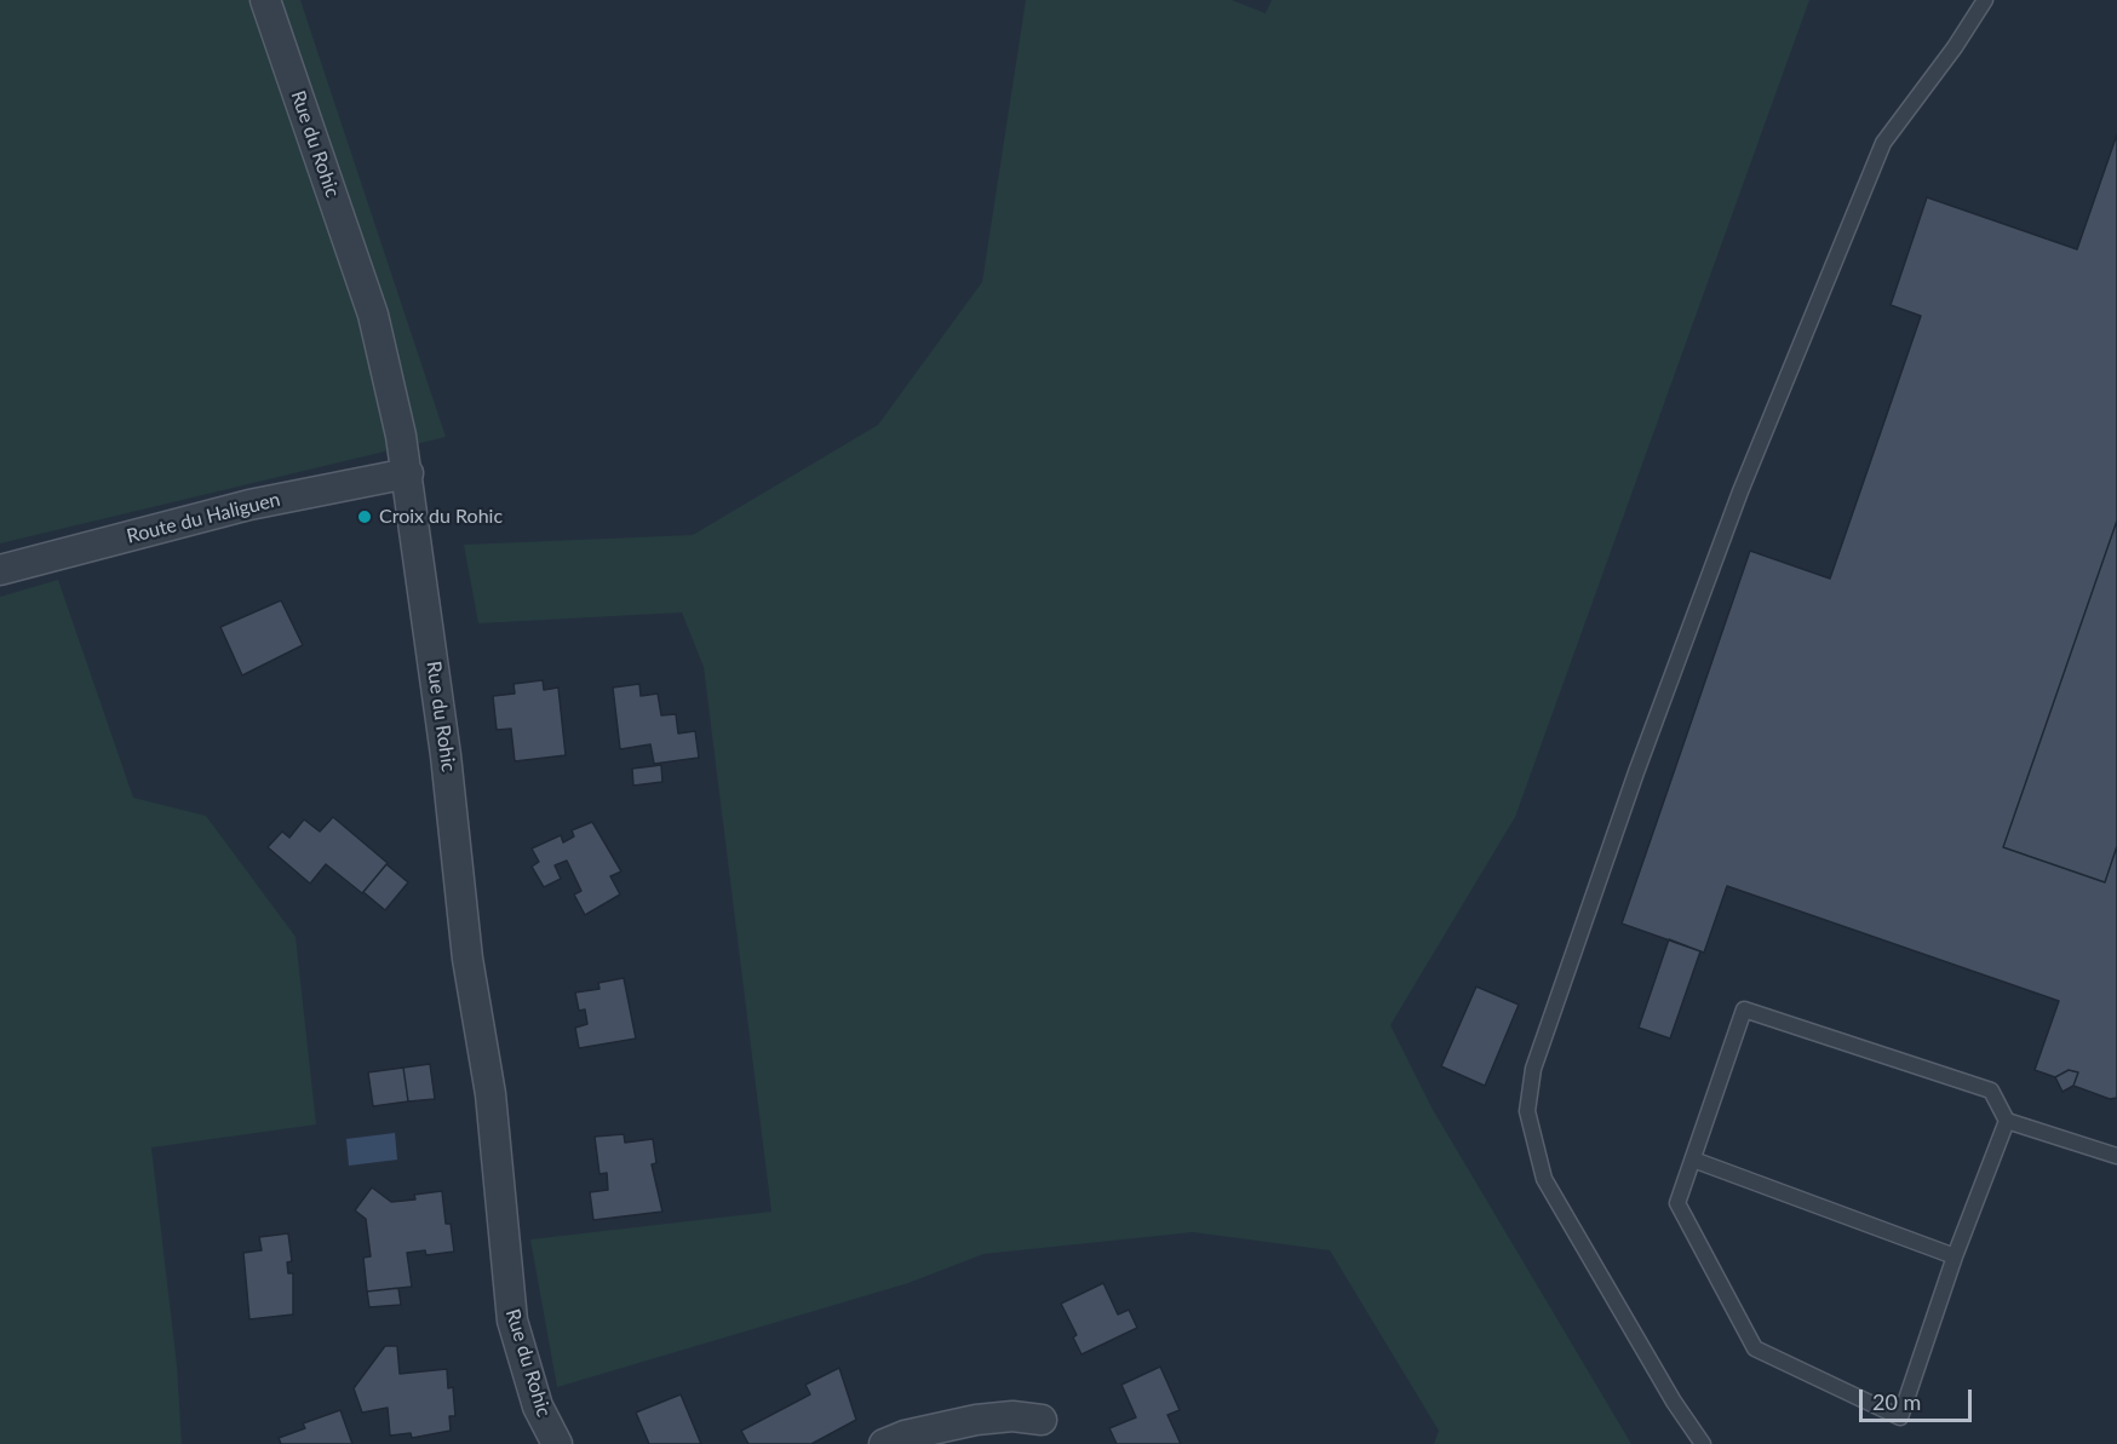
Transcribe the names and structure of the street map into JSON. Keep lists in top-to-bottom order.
{
  "streets": {
    "street": ["Rue du Rohic", "Route du Haliguen"]
  },
  "crossings": [
    ["Rue du Rohic", "Route du Haliguen"]
  ],
  "places": ["Croix du Rohic"],
  "scale_bar": "20 m"
}
